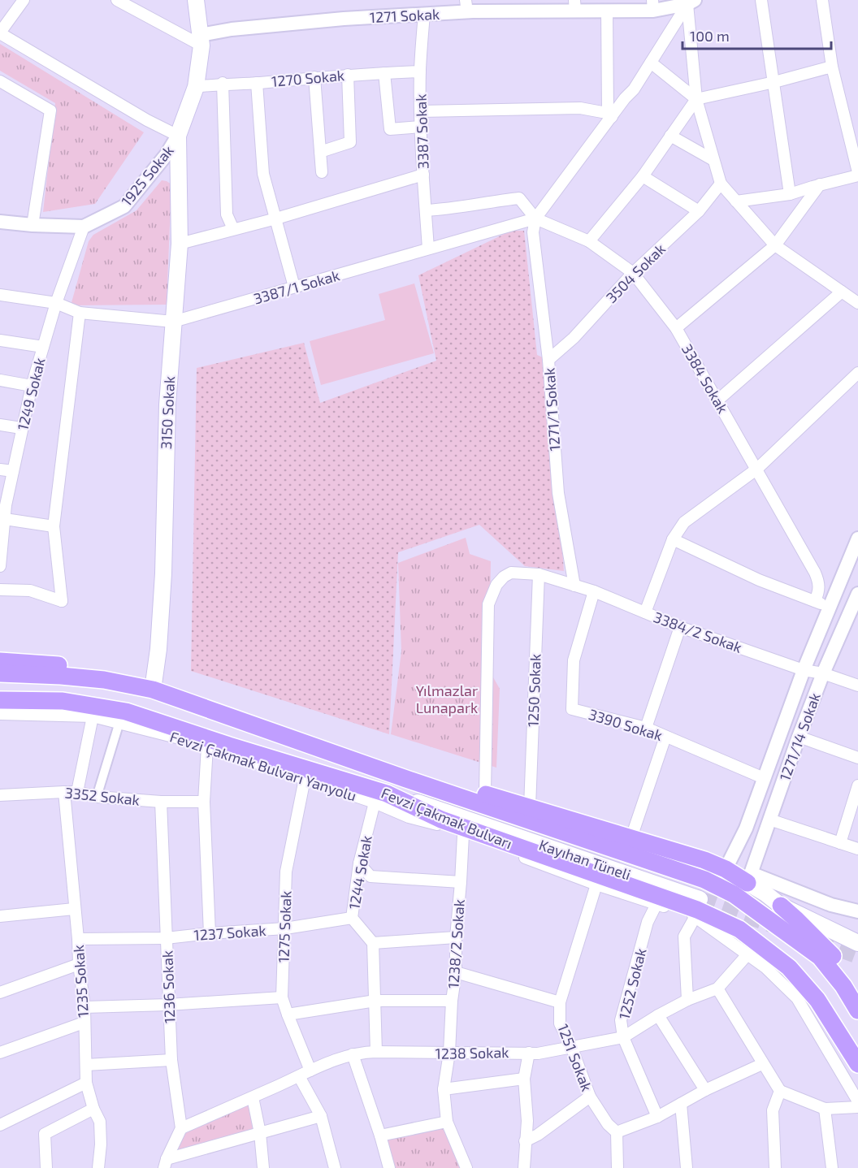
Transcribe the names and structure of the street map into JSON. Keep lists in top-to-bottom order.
{
  "streets": {
    "main road": ["3150 Sokak", "Fevzi Çakmak Bulvarı", "Kayıhan Tüneli"],
    "street": [
      "1271 Sokak",
      "1270 Sokak",
      "3387 Sokak",
      "1925 Sokak",
      "3504 Sokak",
      "3387/1 Sokak",
      "3384 Sokak",
      "1249 Sokak",
      "1271/1 Sokak",
      "3384/2 Sokak",
      "1250 Sokak",
      "3390 Sokak",
      "1271/14 Sokak",
      "Fevzi Çakmak Bulvarı Yanyolu",
      "3352 Sokak",
      "1244 Sokak",
      "1275 Sokak",
      "1237 Sokak",
      "1238/2 Sokak",
      "1235 Sokak",
      "1252 Sokak",
      "1236 Sokak",
      "1238 Sokak",
      "1251 Sokak"
    ]
  },
  "crossings": [
    ["1271 Sokak", "3387 Sokak"],
    ["1270 Sokak", "3387 Sokak"],
    ["3387 Sokak", "3387/1 Sokak"],
    ["1925 Sokak", "1249 Sokak"],
    ["1925 Sokak", "3150 Sokak"],
    ["3504 Sokak", "3384 Sokak"],
    ["3504 Sokak", "1271/1 Sokak"],
    ["3387/1 Sokak", "3384 Sokak"],
    ["3387/1 Sokak", "1249 Sokak"],
    ["3387/1 Sokak", "1271/1 Sokak"],
    ["3387/1 Sokak", "3150 Sokak"],
    ["3384 Sokak", "1271/1 Sokak"],
    ["1271/1 Sokak", "3384/2 Sokak"],
    ["3150 Sokak", "Fevzi Çakmak Bulvarı"],
    ["3384/2 Sokak", "1250 Sokak"],
    ["3384/2 Sokak", "3390 Sokak"],
    ["3384/2 Sokak", "1271/14 Sokak"],
    ["Fevzi Çakmak Bulvarı Yanyolu", "Fevzi Çakmak Bulvarı"],
    ["Fevzi Çakmak Bulvarı Yanyolu", "Kayıhan Tüneli"],
    ["Fevzi Çakmak Bulvarı Yanyolu", "1244 Sokak"],
    ["Fevzi Çakmak Bulvarı Yanyolu", "1275 Sokak"],
    ["Fevzi Çakmak Bulvarı Yanyolu", "1238/2 Sokak"],
    ["Fevzi Çakmak Bulvarı Yanyolu", "1252 Sokak"],
    ["Fevzi Çakmak Bulvarı Yanyolu", "1238 Sokak"],
    ["Fevzi Çakmak Bulvarı Yanyolu", "1251 Sokak"],
    ["3352 Sokak", "1235 Sokak"],
    ["3352 Sokak", "1236 Sokak"],
    ["Fevzi Çakmak Bulvarı", "Kayıhan Tüneli"],
    ["Fevzi Çakmak Bulvarı", "1244 Sokak"],
    ["Kayıhan Tüneli", "1244 Sokak"],
    ["1244 Sokak", "1237 Sokak"],
    ["1275 Sokak", "1237 Sokak"],
    ["1275 Sokak", "1238 Sokak"],
    ["1237 Sokak", "1235 Sokak"],
    ["1237 Sokak", "1236 Sokak"],
    ["1238/2 Sokak", "1238 Sokak"],
    ["1252 Sokak", "1238 Sokak"],
    ["1236 Sokak", "1238 Sokak"],
    ["1238 Sokak", "1251 Sokak"]
  ],
  "parks": ["Yılmazlar Lunapark"],
  "scale_bar": "100 m"
}
